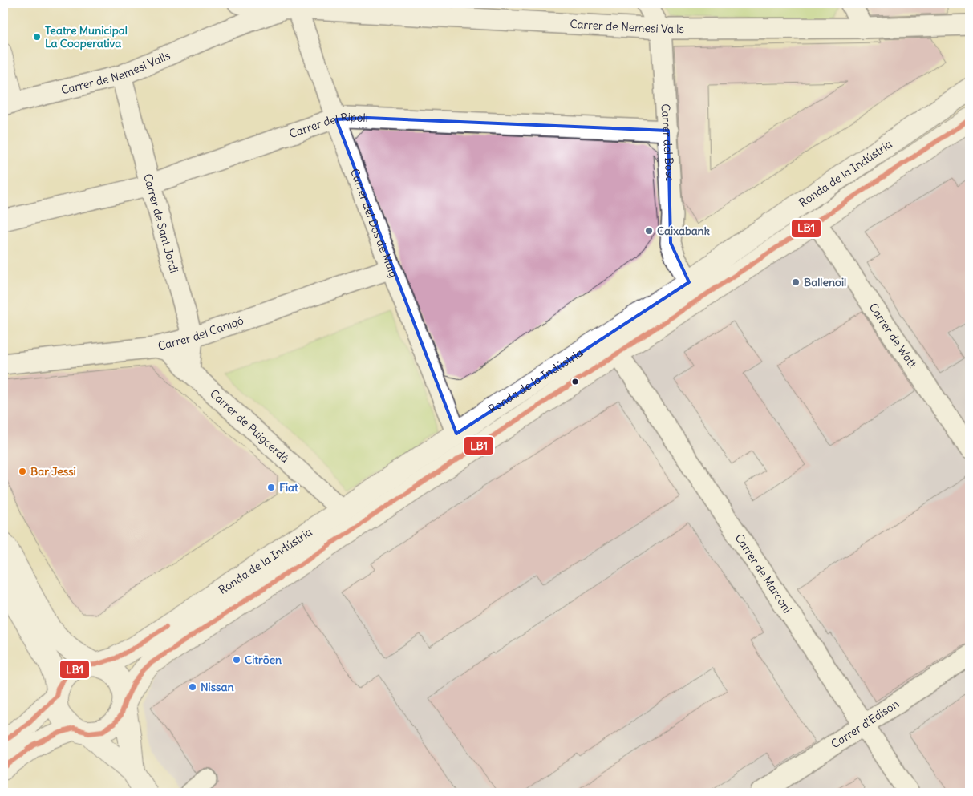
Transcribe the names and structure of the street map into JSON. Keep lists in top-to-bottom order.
{
  "streets": {
    "street": [
      "Carrer de Nemesi Valls",
      "Carrer del Ripoll",
      "Carrer del Bosc",
      "Ronda de la Indústria",
      "Carrer del Dos de Maig",
      "Carrer de Sant Jordi",
      "Carrer del Canigó",
      "Carrer de Watt",
      "Carrer de Puigcerdà",
      "Carrer de Marconi",
      "Carrer d'Edison"
    ]
  },
  "crossings": [
    ["Carrer de Nemesi Valls", "Carrer del Bosc"],
    ["Carrer de Nemesi Valls", "Carrer del Dos de Maig"],
    ["Carrer de Nemesi Valls", "Carrer de Sant Jordi"],
    ["Carrer del Ripoll", "Carrer del Bosc"],
    ["Carrer del Ripoll", "Carrer del Dos de Maig"],
    ["Carrer del Ripoll", "Carrer de Sant Jordi"],
    ["Carrer del Bosc", "Ronda de la Indústria"],
    ["Ronda de la Indústria", "Carrer del Dos de Maig"],
    ["Ronda de la Indústria", "Carrer de Watt"],
    ["Ronda de la Indústria", "Carrer de Puigcerdà"],
    ["Ronda de la Indústria", "Carrer de Marconi"],
    ["Carrer del Dos de Maig", "Carrer del Canigó"],
    ["Carrer de Sant Jordi", "Carrer del Canigó"],
    ["Carrer de Sant Jordi", "Carrer de Puigcerdà"],
    ["Carrer del Canigó", "Carrer de Puigcerdà"],
    ["Carrer de Marconi", "Carrer d'Edison"]
  ],
  "places": [
    "Teatre Municipal La Cooperativa",
    "Caixabank",
    "Ballenoil",
    "Bar Jessi",
    "Fiat",
    "Citröen",
    "Nissan"
  ],
  "lines": ["transit line LB1"]
}
